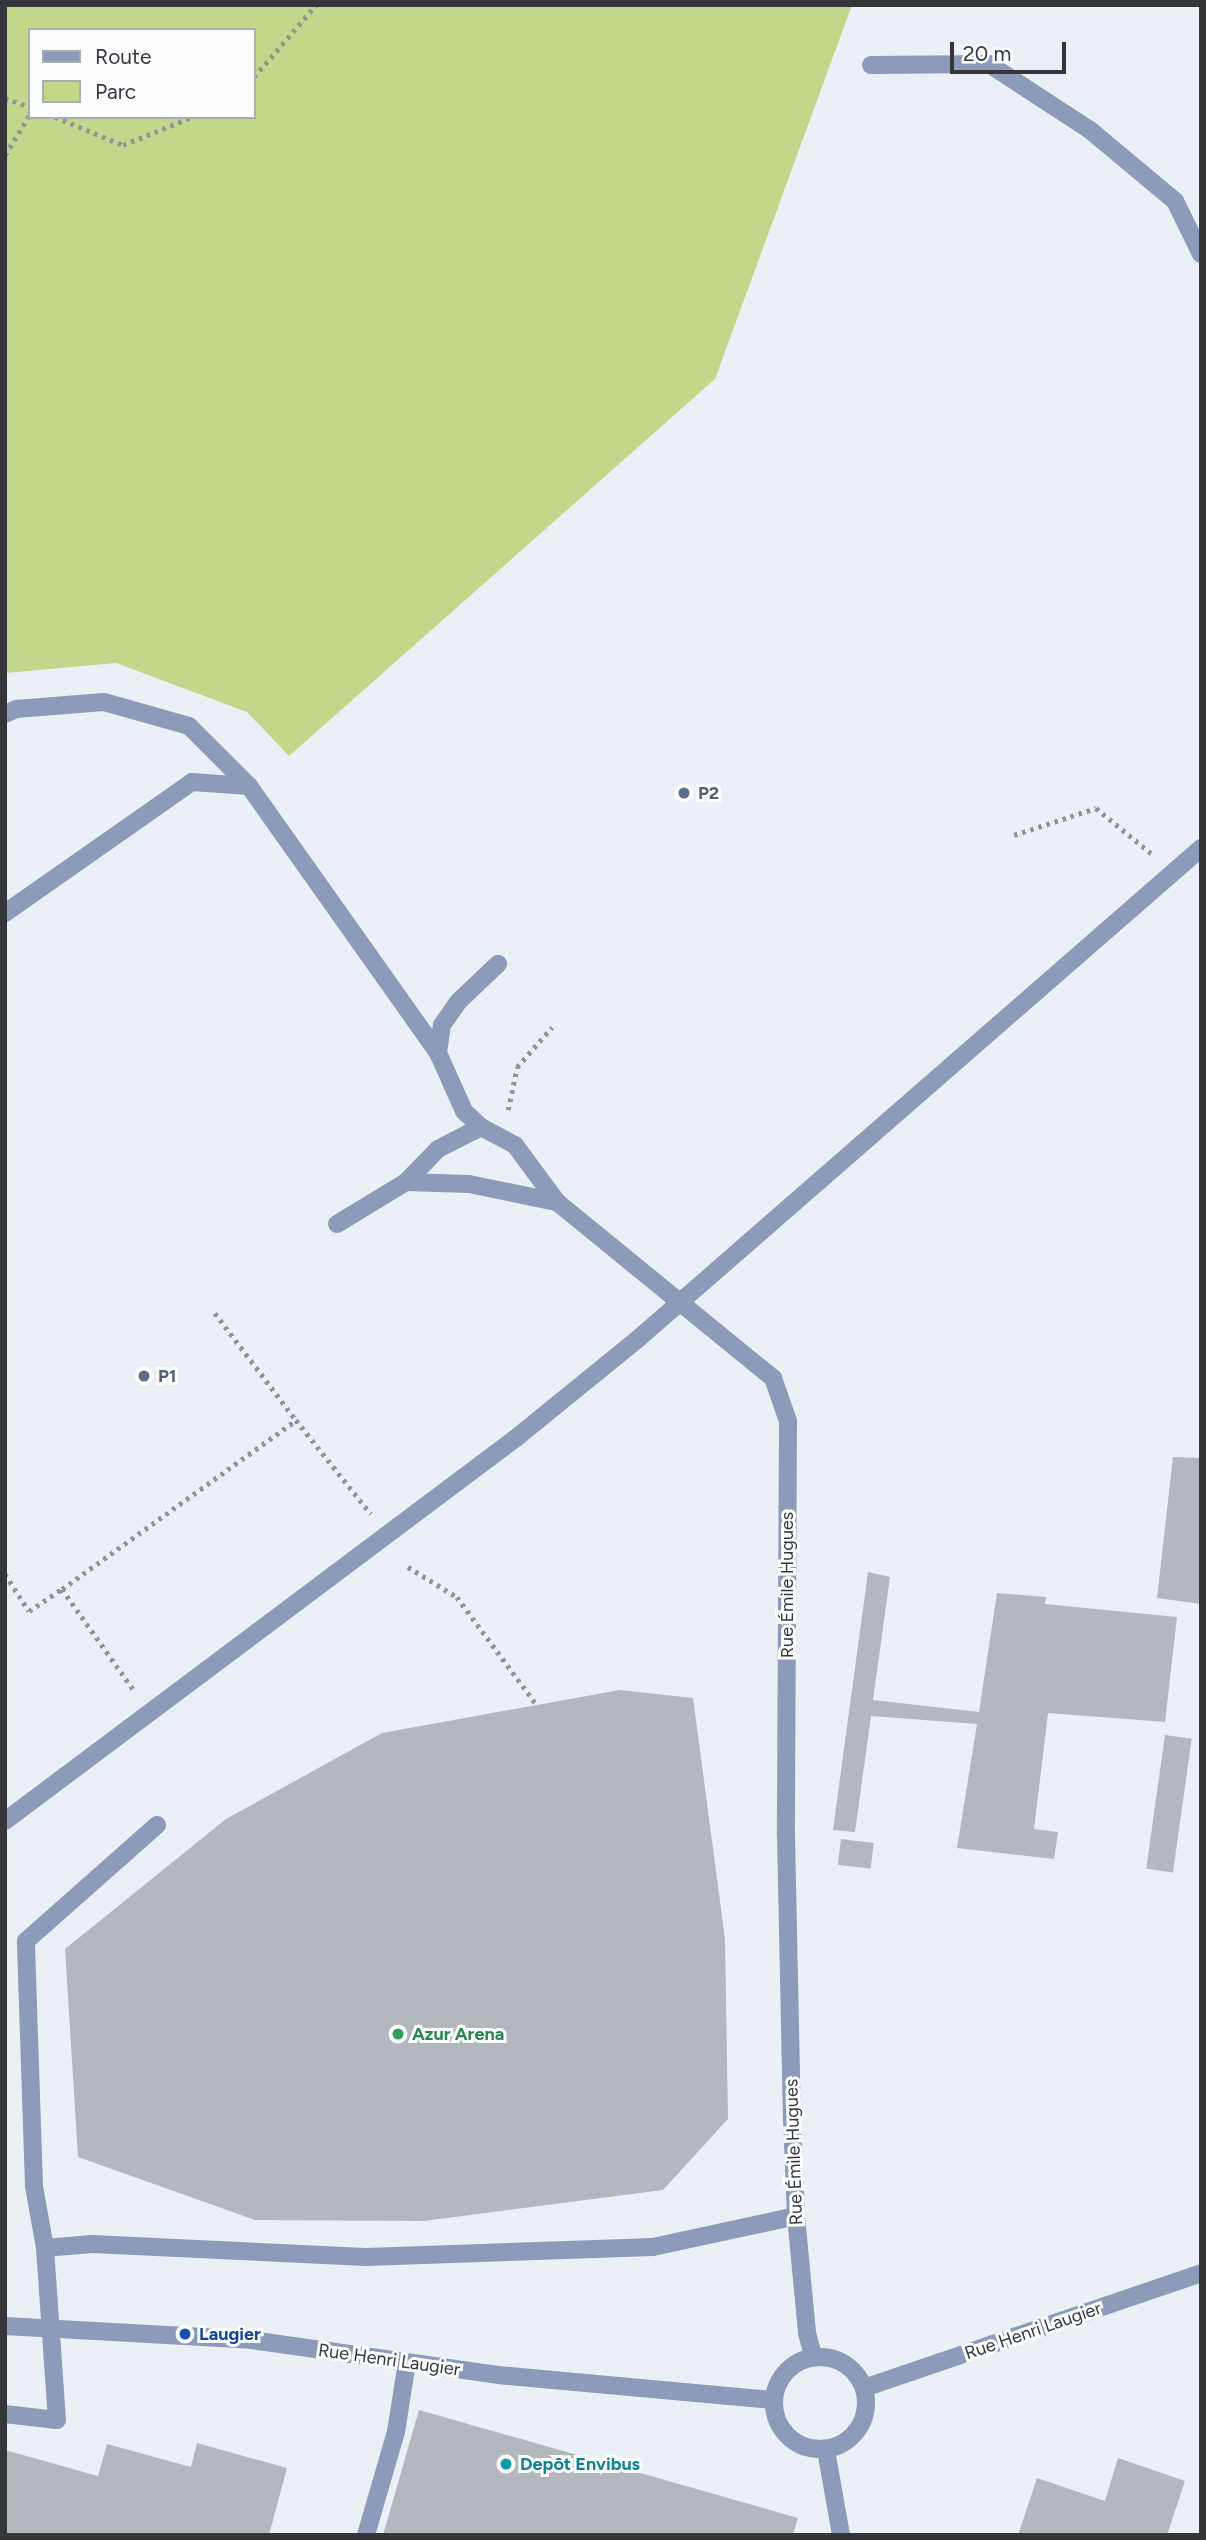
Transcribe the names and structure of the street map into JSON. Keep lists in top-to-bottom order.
{
  "streets": {
    "street": ["Rue Émile Hugues", "Rue Henri Laugier"]
  },
  "crossings": [
    ["Rue Émile Hugues", "Rue Henri Laugier"]
  ],
  "places": [
    "P2",
    "P1",
    "Azur Arena",
    "Laugier",
    "Depôt Envibus"
  ],
  "legend": ["Route", "Parc"],
  "scale_bar": "20 m"
}
